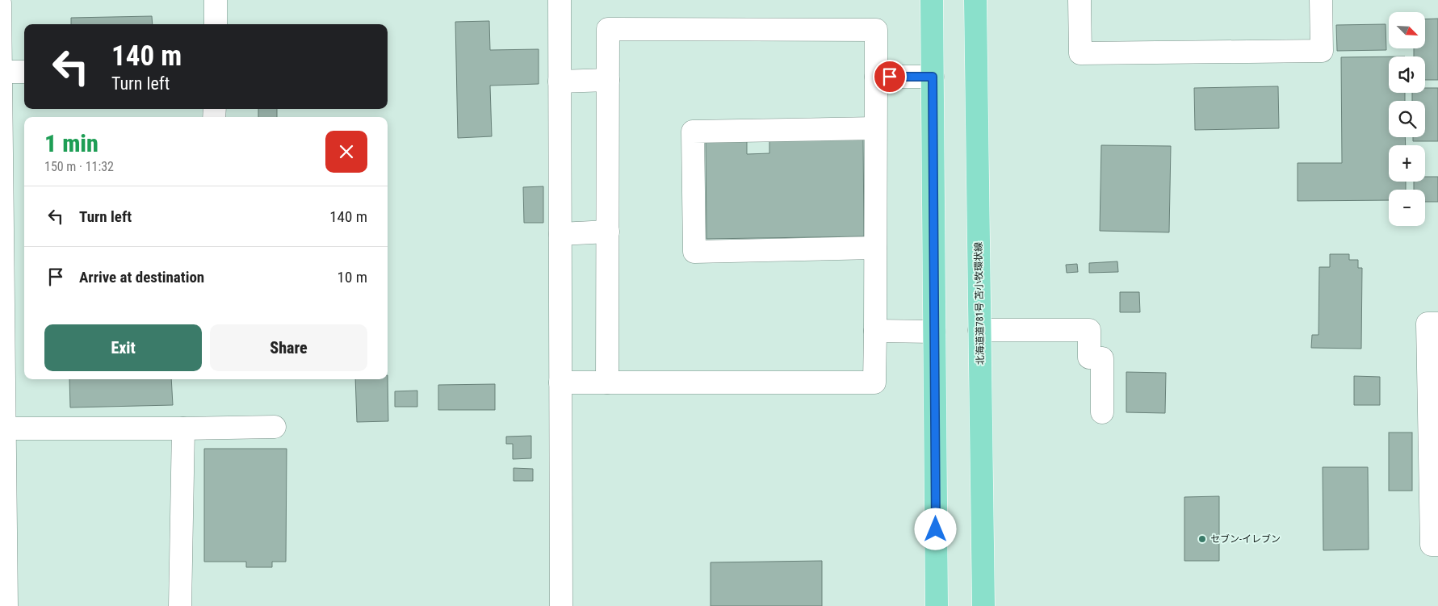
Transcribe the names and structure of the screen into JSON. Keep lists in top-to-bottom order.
{
  "streets": {
    "main road": ["北海道道781号 苫小牧環状線"]
  },
  "places": ["セブン-イレブン"],
  "north": "bottom right",
  "page": {
    "map_buttons": ["+", "−"],
    "turn": ["140 m", "Turn left"],
    "heading": ["1 min", "150 m · 11:32"],
    "list": [
      {
        "name": "Turn left",
        "value": "140 m"
      },
      {
        "name": "Arrive at destination",
        "value": "10 m"
      }
    ],
    "buttons": ["Exit", "Share"]
  }
}
